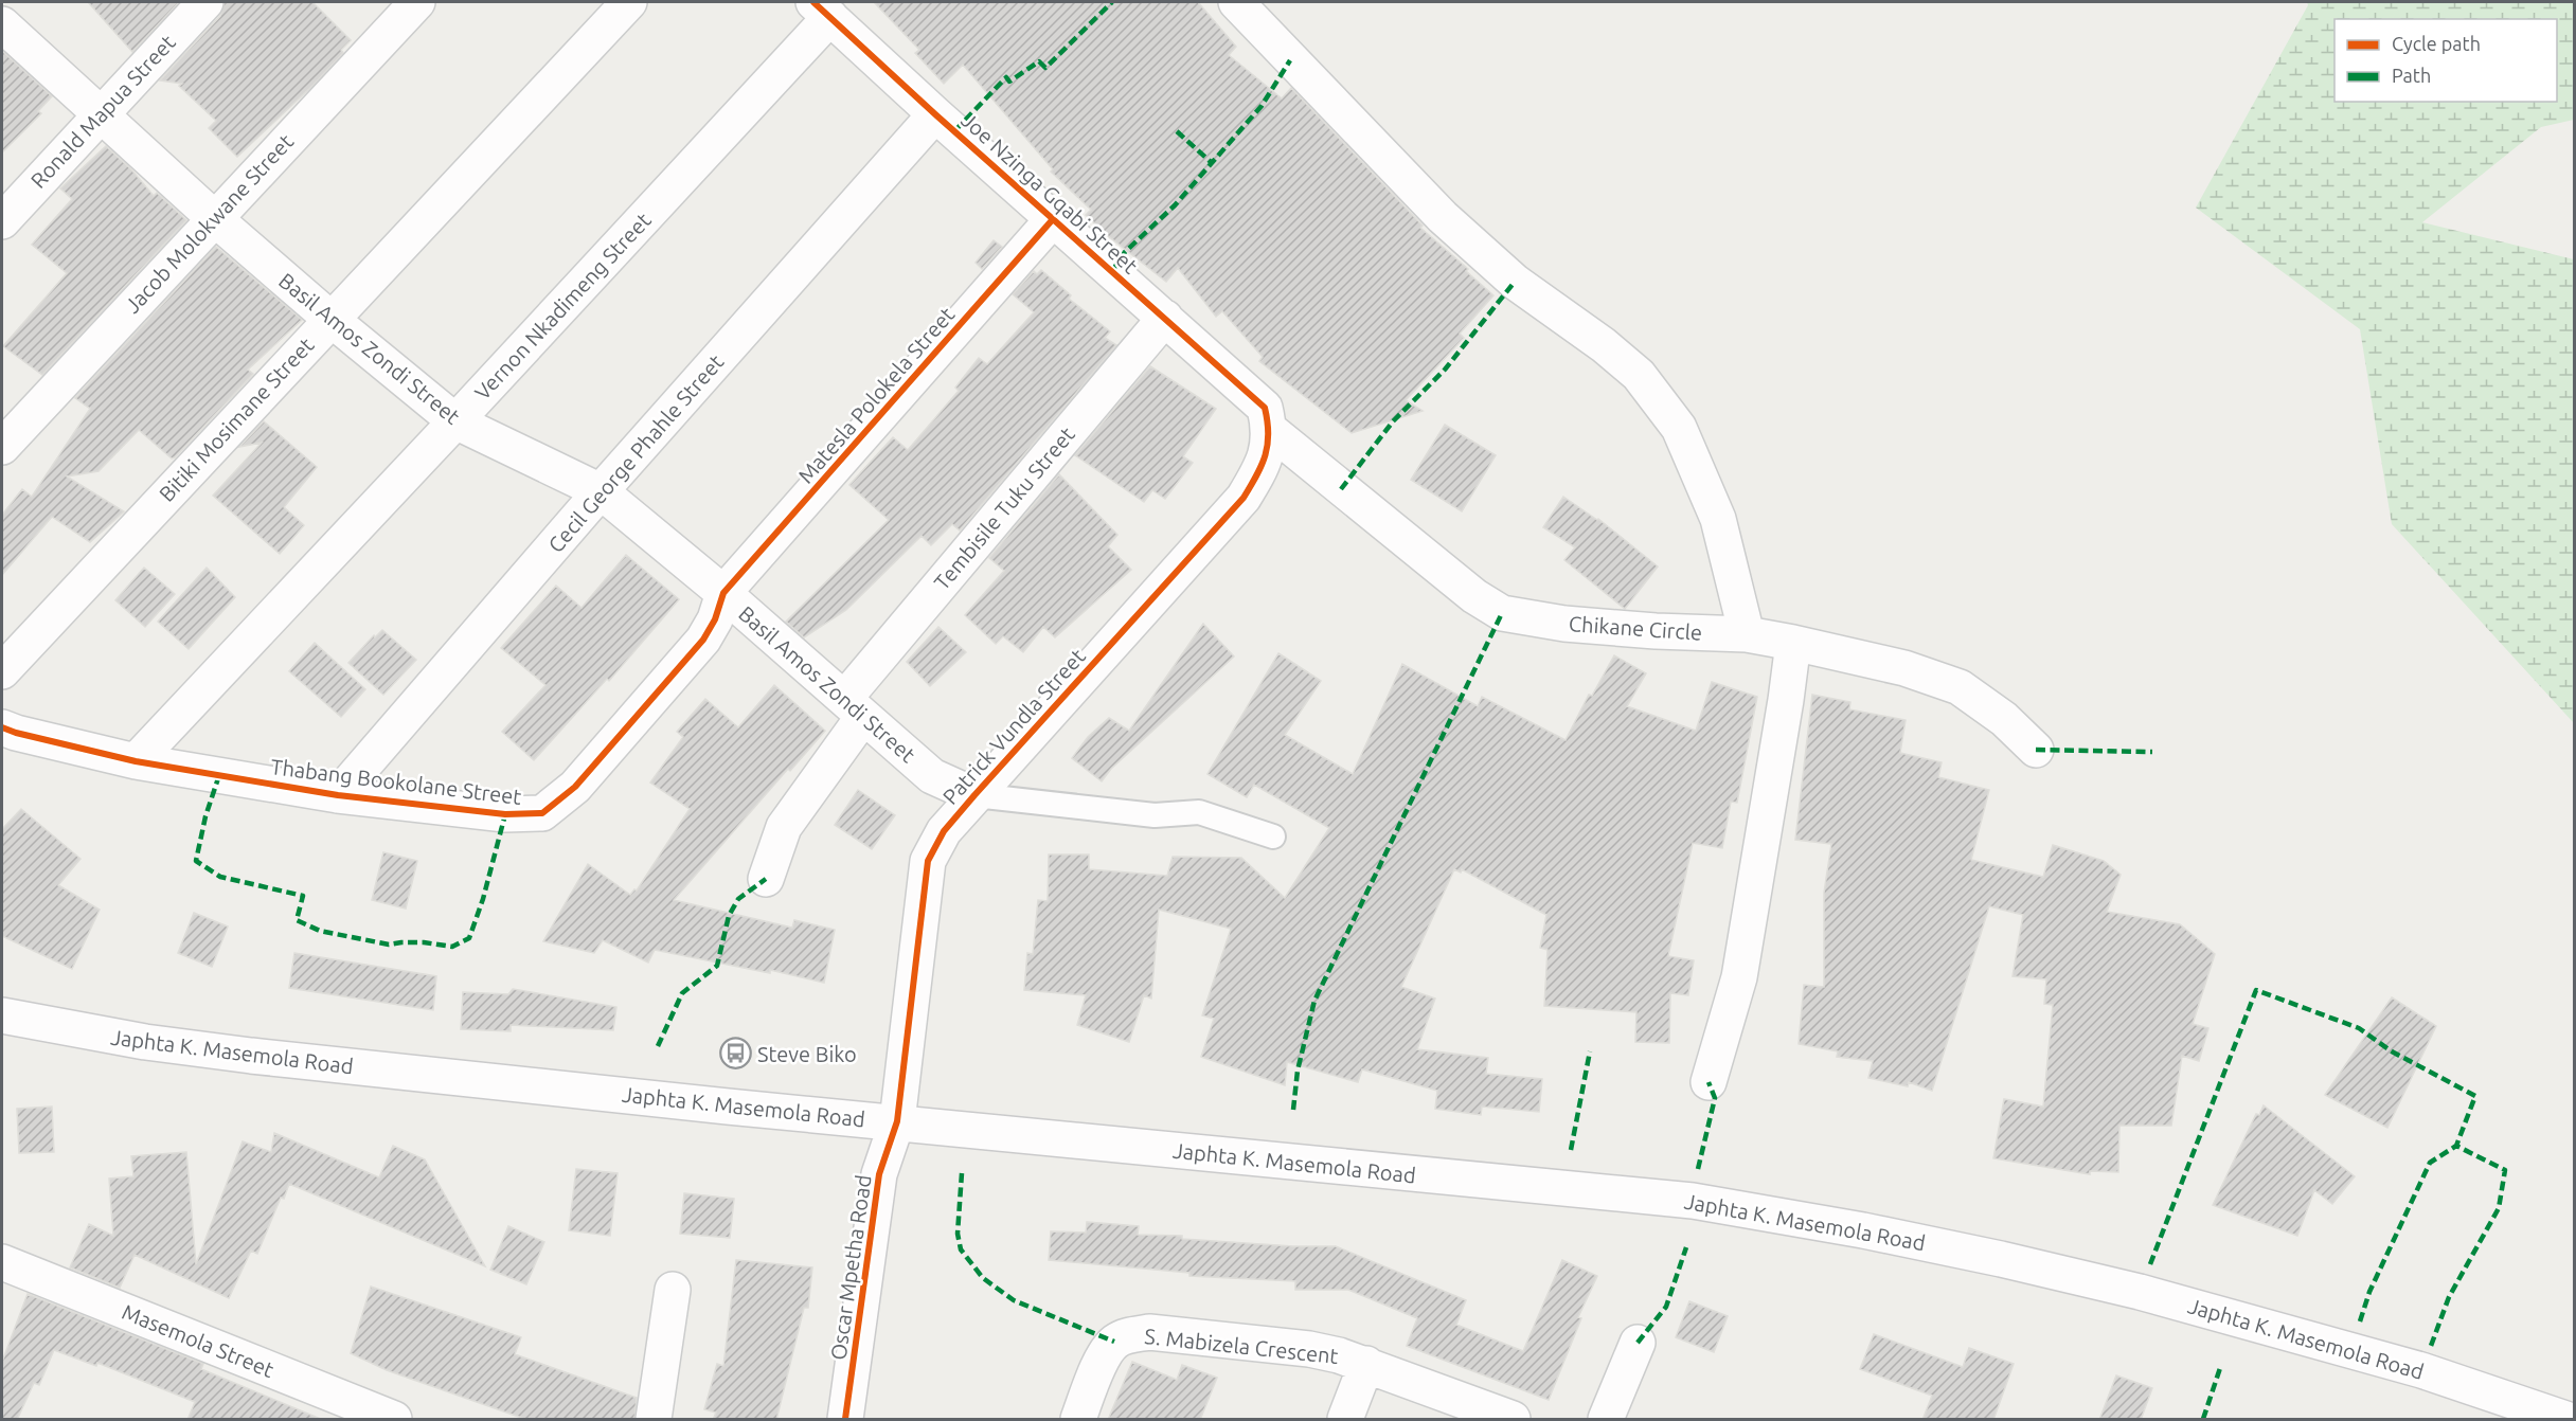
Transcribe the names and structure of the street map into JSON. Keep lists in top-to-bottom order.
{
  "streets": {
    "street": [
      "Ronald Mapua Street",
      "Joe Nzinga Gqabi Street",
      "Jacob Molokwane Street",
      "Vernon Nkadimeng Street",
      "Basil Amos Zondi Street",
      "Matesla Polokela Street",
      "Bitiki Mosimane Street",
      "Cecil George Phahle Street",
      "Tembisile Tuku Street",
      "Chikane Circle",
      "Patrick Vundla Street",
      "Thabang Bookolane Street",
      "Japhta K. Masemola Road",
      "Oscar Mpetha Road",
      "Masemola Street",
      "S. Mabizela Crescent"
    ]
  },
  "crossings": [
    ["Ronald Mapua Street", "Basil Amos Zondi Street"],
    ["Joe Nzinga Gqabi Street", "Vernon Nkadimeng Street"],
    ["Joe Nzinga Gqabi Street", "Matesla Polokela Street"],
    ["Joe Nzinga Gqabi Street", "Cecil George Phahle Street"],
    ["Joe Nzinga Gqabi Street", "Tembisile Tuku Street"],
    ["Joe Nzinga Gqabi Street", "Chikane Circle"],
    ["Joe Nzinga Gqabi Street", "Patrick Vundla Street"],
    ["Jacob Molokwane Street", "Basil Amos Zondi Street"],
    ["Vernon Nkadimeng Street", "Basil Amos Zondi Street"],
    ["Vernon Nkadimeng Street", "Thabang Bookolane Street"],
    ["Basil Amos Zondi Street", "Matesla Polokela Street"],
    ["Basil Amos Zondi Street", "Bitiki Mosimane Street"],
    ["Basil Amos Zondi Street", "Cecil George Phahle Street"],
    ["Basil Amos Zondi Street", "Tembisile Tuku Street"],
    ["Basil Amos Zondi Street", "Patrick Vundla Street"],
    ["Basil Amos Zondi Street", "Thabang Bookolane Street"],
    ["Matesla Polokela Street", "Thabang Bookolane Street"],
    ["Cecil George Phahle Street", "Thabang Bookolane Street"],
    ["Chikane Circle", "Patrick Vundla Street"],
    ["Patrick Vundla Street", "Japhta K. Masemola Road"],
    ["Patrick Vundla Street", "Oscar Mpetha Road"],
    ["Japhta K. Masemola Road", "Oscar Mpetha Road"]
  ],
  "places": {
    "bus stop": ["Steve Biko"]
  },
  "legend": ["Cycle path", "Path"]
}
